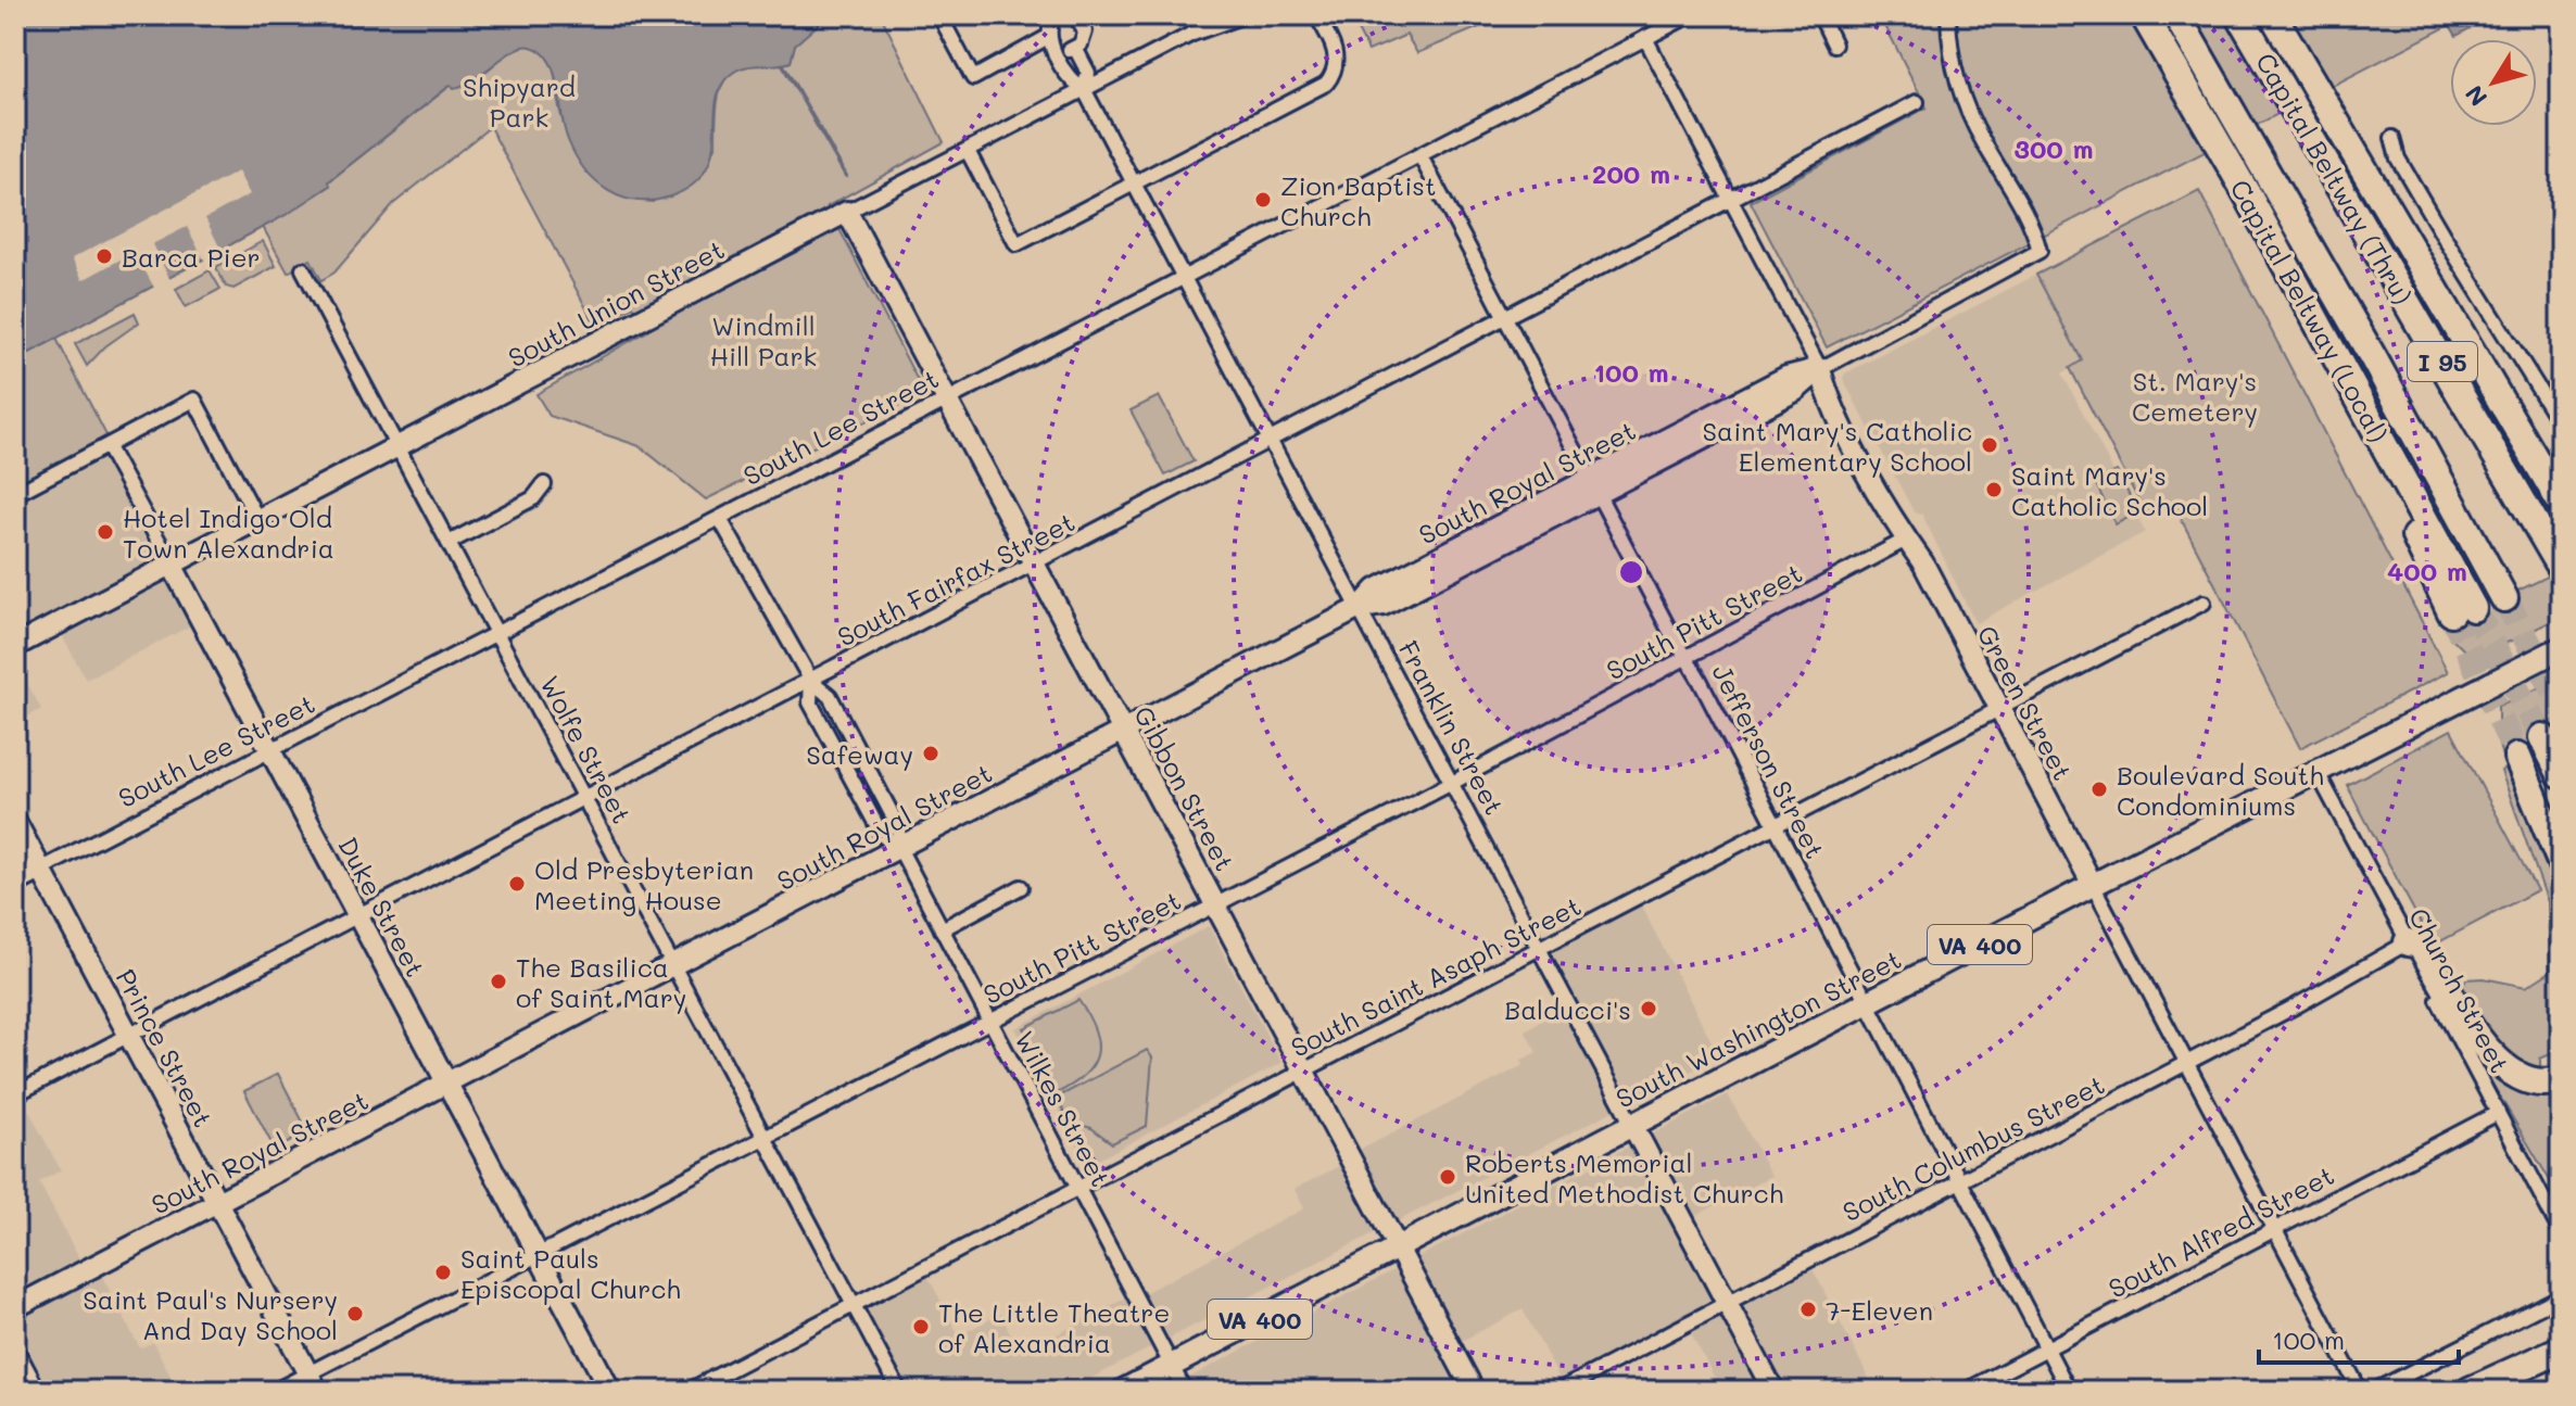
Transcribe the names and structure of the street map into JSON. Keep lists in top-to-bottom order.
{
  "streets": {
    "highway": ["Capital Beltway (Thru)", "Capital Beltway (Local)", "I 95"],
    "main road": ["VA 400", "South Washington Street"],
    "street": [
      "South Union Street",
      "South Lee Street",
      "South Royal Street",
      "South Fairfax Street",
      "South Pitt Street",
      "Green Street",
      "Franklin Street",
      "Wolfe Street",
      "Jefferson Street",
      "Gibbon Street",
      "Duke Street",
      "South Saint Asaph Street",
      "Church Street",
      "Prince Street",
      "Wilkes Street",
      "South Columbus Street",
      "South Alfred Street"
    ]
  },
  "crossings": [
    ["South Union Street", "Franklin Street"],
    ["South Union Street", "Wolfe Street"],
    ["South Union Street", "Gibbon Street"],
    ["South Union Street", "Duke Street"],
    ["South Lee Street", "Green Street"],
    ["South Lee Street", "Franklin Street"],
    ["South Lee Street", "Wolfe Street"],
    ["South Lee Street", "Jefferson Street"],
    ["South Lee Street", "Gibbon Street"],
    ["South Lee Street", "Duke Street"],
    ["South Lee Street", "Prince Street"],
    ["South Lee Street", "Wilkes Street"],
    ["South Royal Street", "Green Street"],
    ["South Royal Street", "Franklin Street"],
    ["South Royal Street", "Wolfe Street"],
    ["South Royal Street", "Jefferson Street"],
    ["South Royal Street", "Gibbon Street"],
    ["South Royal Street", "Duke Street"],
    ["South Royal Street", "Prince Street"],
    ["South Royal Street", "Wilkes Street"],
    ["South Fairfax Street", "Green Street"],
    ["South Fairfax Street", "Franklin Street"],
    ["South Fairfax Street", "Wolfe Street"],
    ["South Fairfax Street", "Jefferson Street"],
    ["South Fairfax Street", "Gibbon Street"],
    ["South Fairfax Street", "Duke Street"],
    ["South Fairfax Street", "Prince Street"],
    ["South Fairfax Street", "Wilkes Street"],
    ["South Pitt Street", "Green Street"],
    ["South Pitt Street", "Franklin Street"],
    ["South Pitt Street", "Wolfe Street"],
    ["South Pitt Street", "Jefferson Street"],
    ["South Pitt Street", "Gibbon Street"],
    ["South Pitt Street", "Duke Street"],
    ["South Pitt Street", "Prince Street"],
    ["South Pitt Street", "Wilkes Street"],
    ["Green Street", "South Saint Asaph Street"],
    ["Green Street", "South Washington Street"],
    ["Green Street", "South Columbus Street"],
    ["Green Street", "South Alfred Street"],
    ["Franklin Street", "South Saint Asaph Street"],
    ["Franklin Street", "South Washington Street"],
    ["Franklin Street", "South Columbus Street"],
    ["Wolfe Street", "South Saint Asaph Street"],
    ["Jefferson Street", "South Saint Asaph Street"],
    ["Jefferson Street", "South Washington Street"],
    ["Jefferson Street", "South Columbus Street"],
    ["Jefferson Street", "South Alfred Street"],
    ["Gibbon Street", "South Saint Asaph Street"],
    ["Gibbon Street", "South Washington Street"],
    ["South Saint Asaph Street", "Wilkes Street"],
    ["Church Street", "South Washington Street"],
    ["Church Street", "South Columbus Street"],
    ["Church Street", "South Alfred Street"],
    ["South Washington Street", "Wilkes Street"]
  ],
  "parks": ["Shipyard Park", "Windmill Hill Park", "St. Mary's Cemetery"],
  "places": [
    "Zion Baptist Church",
    "Barca Pier",
    "Saint Mary's Catholic Elementary School",
    "Saint Mary's Catholic School",
    "Hotel Indigo Old Town Alexandria",
    "Safeway",
    "Boulevard South Condominiums",
    "Old Presbyterian Meeting House",
    "The Basilica of Saint Mary",
    "Balducci's",
    "Roberts Memorial United Methodist Church",
    "Saint Pauls Episcopal Church",
    "7-Eleven",
    "Saint Paul's Nursery And Day School",
    "The Little Theatre of Alexandria"
  ],
  "scale_bar": "100 m",
  "north": "bottom left",
  "rings": [
    "300 m",
    "200 m",
    "100 m",
    "400 m"
  ]
}
